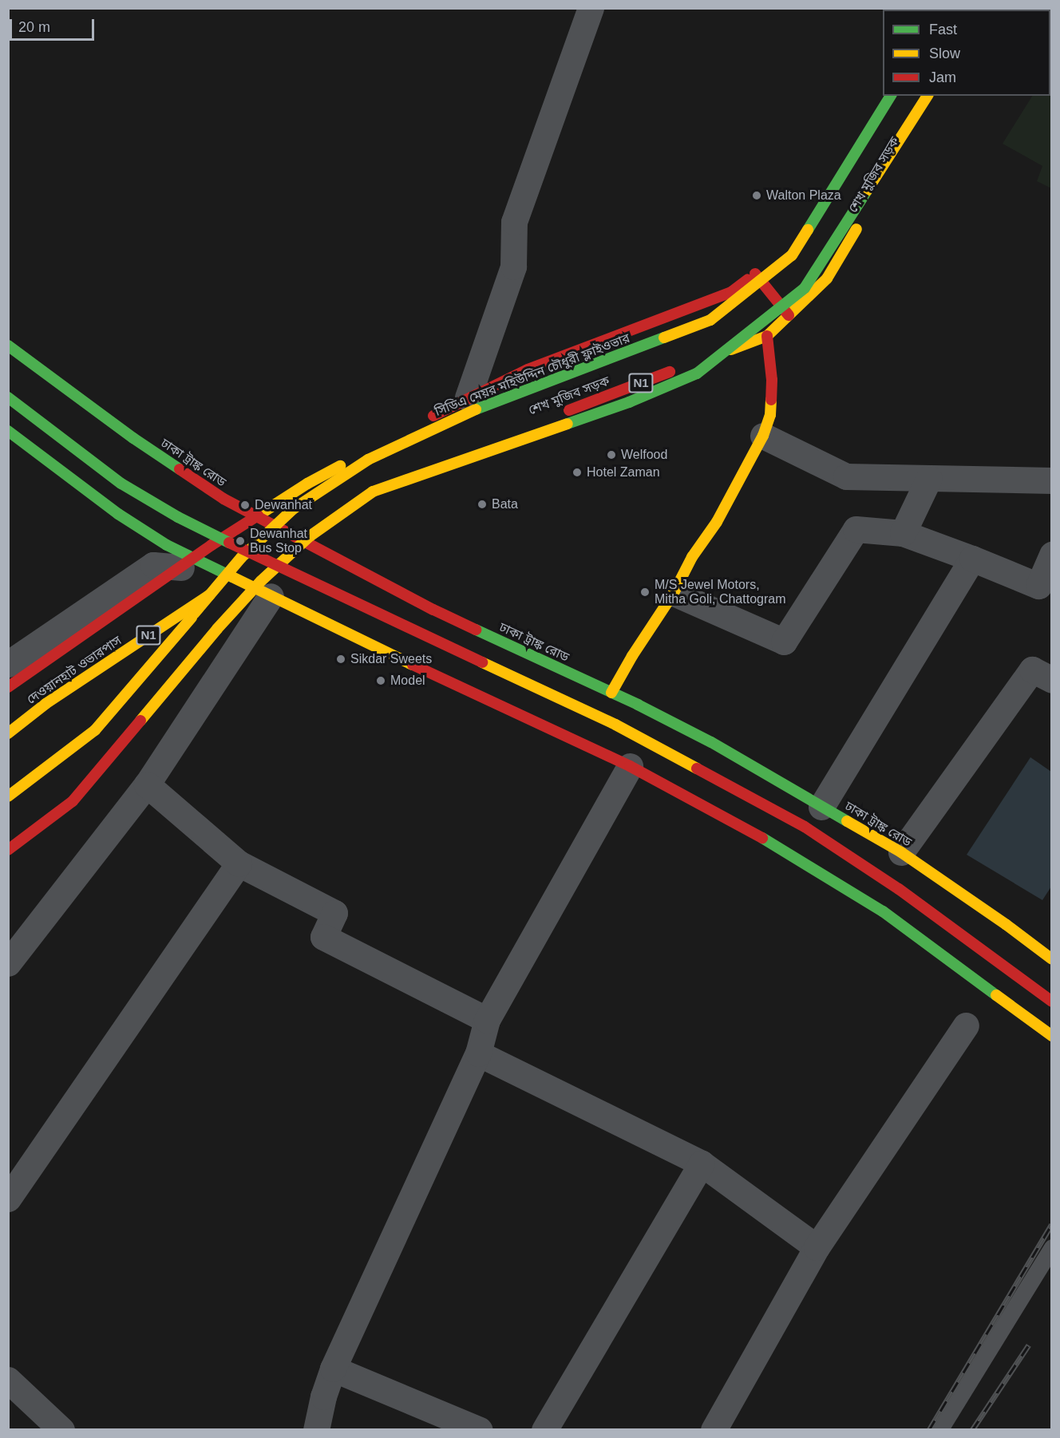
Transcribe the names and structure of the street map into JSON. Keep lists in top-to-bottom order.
{
  "streets": {
    "main road": [
      "শেখ মুজিব সড়ক",
      "সিডিএ মেয়র মহিউদ্দিন চৌধুরী ফ্লাইওভার",
      "N1",
      "ঢাকা ট্রাঙ্ক রোড",
      "দেওয়ানহাট ওভারপাস"
    ]
  },
  "crossings": [
    ["শেখ মুজিব সড়ক", "ঢাকা ট্রাঙ্ক রোড"],
    ["শেখ মুজিব সড়ক", "দেওয়ানহাট ওভারপাস"]
  ],
  "places": [
    "Walton Plaza",
    "Welfood",
    "Hotel Zaman",
    "Bata",
    "Dewanhat",
    "Dewanhat Bus Stop",
    "M/S Jewel Motors, Mitha Goli, Chattogram",
    "Sikdar Sweets",
    "Model"
  ],
  "legend": ["Fast", "Slow", "Jam"],
  "scale_bar": "20 m"
}
